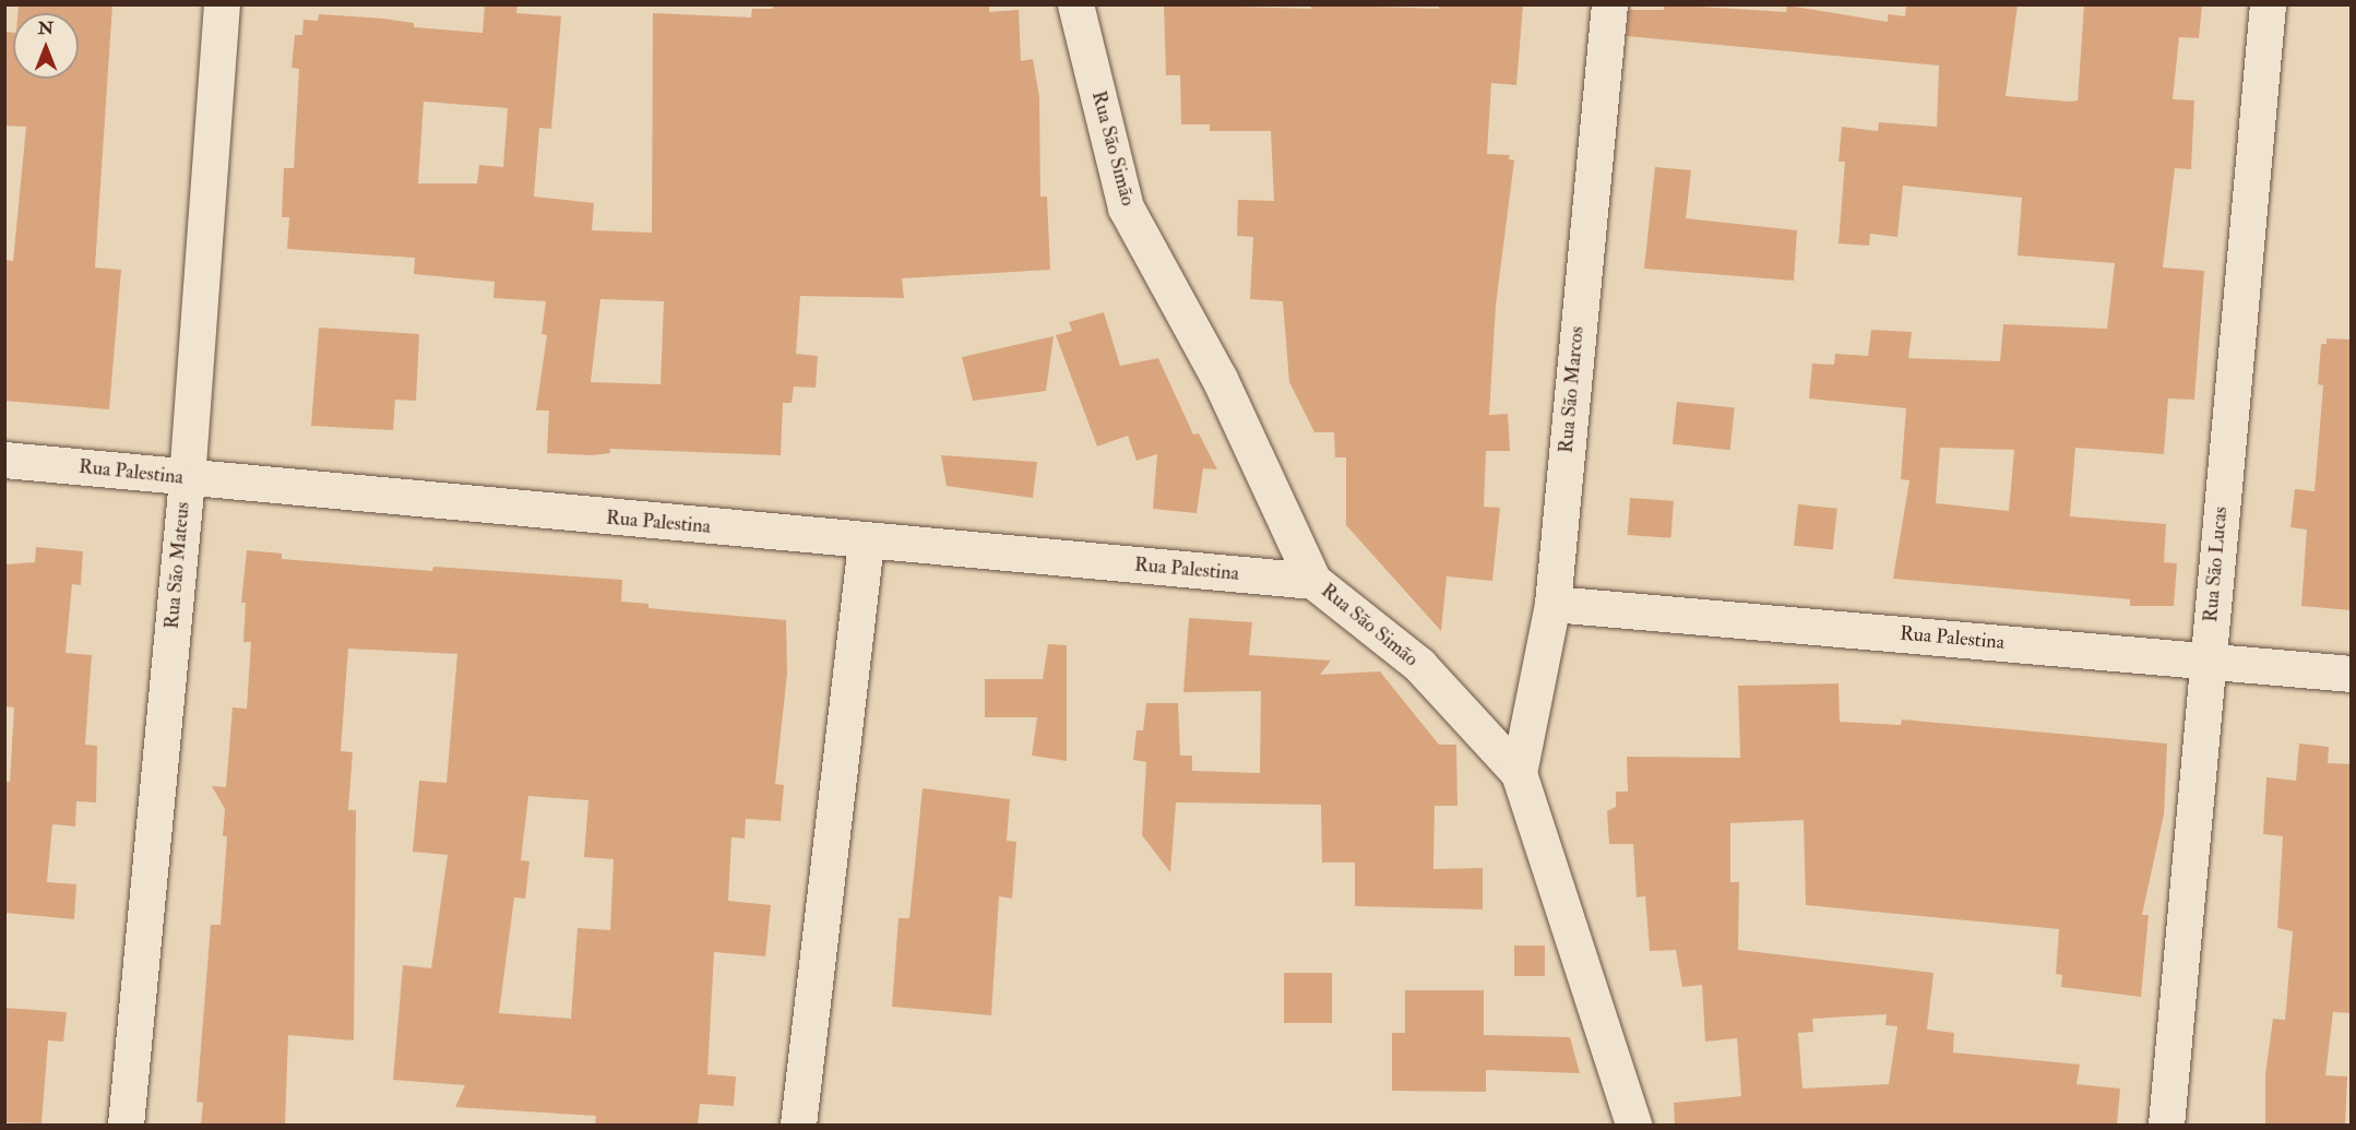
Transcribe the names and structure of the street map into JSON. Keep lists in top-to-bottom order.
{
  "streets": {
    "street": [
      "Rua São Simão",
      "Rua São Marcos",
      "Rua Palestina",
      "Rua São Lucas",
      "Rua São Mateus"
    ]
  },
  "crossings": [
    ["Rua São Simão", "Rua São Marcos"],
    ["Rua São Simão", "Rua Palestina"],
    ["Rua São Marcos", "Rua Palestina"],
    ["Rua Palestina", "Rua São Lucas"],
    ["Rua Palestina", "Rua São Mateus"]
  ],
  "north": "top"
}
